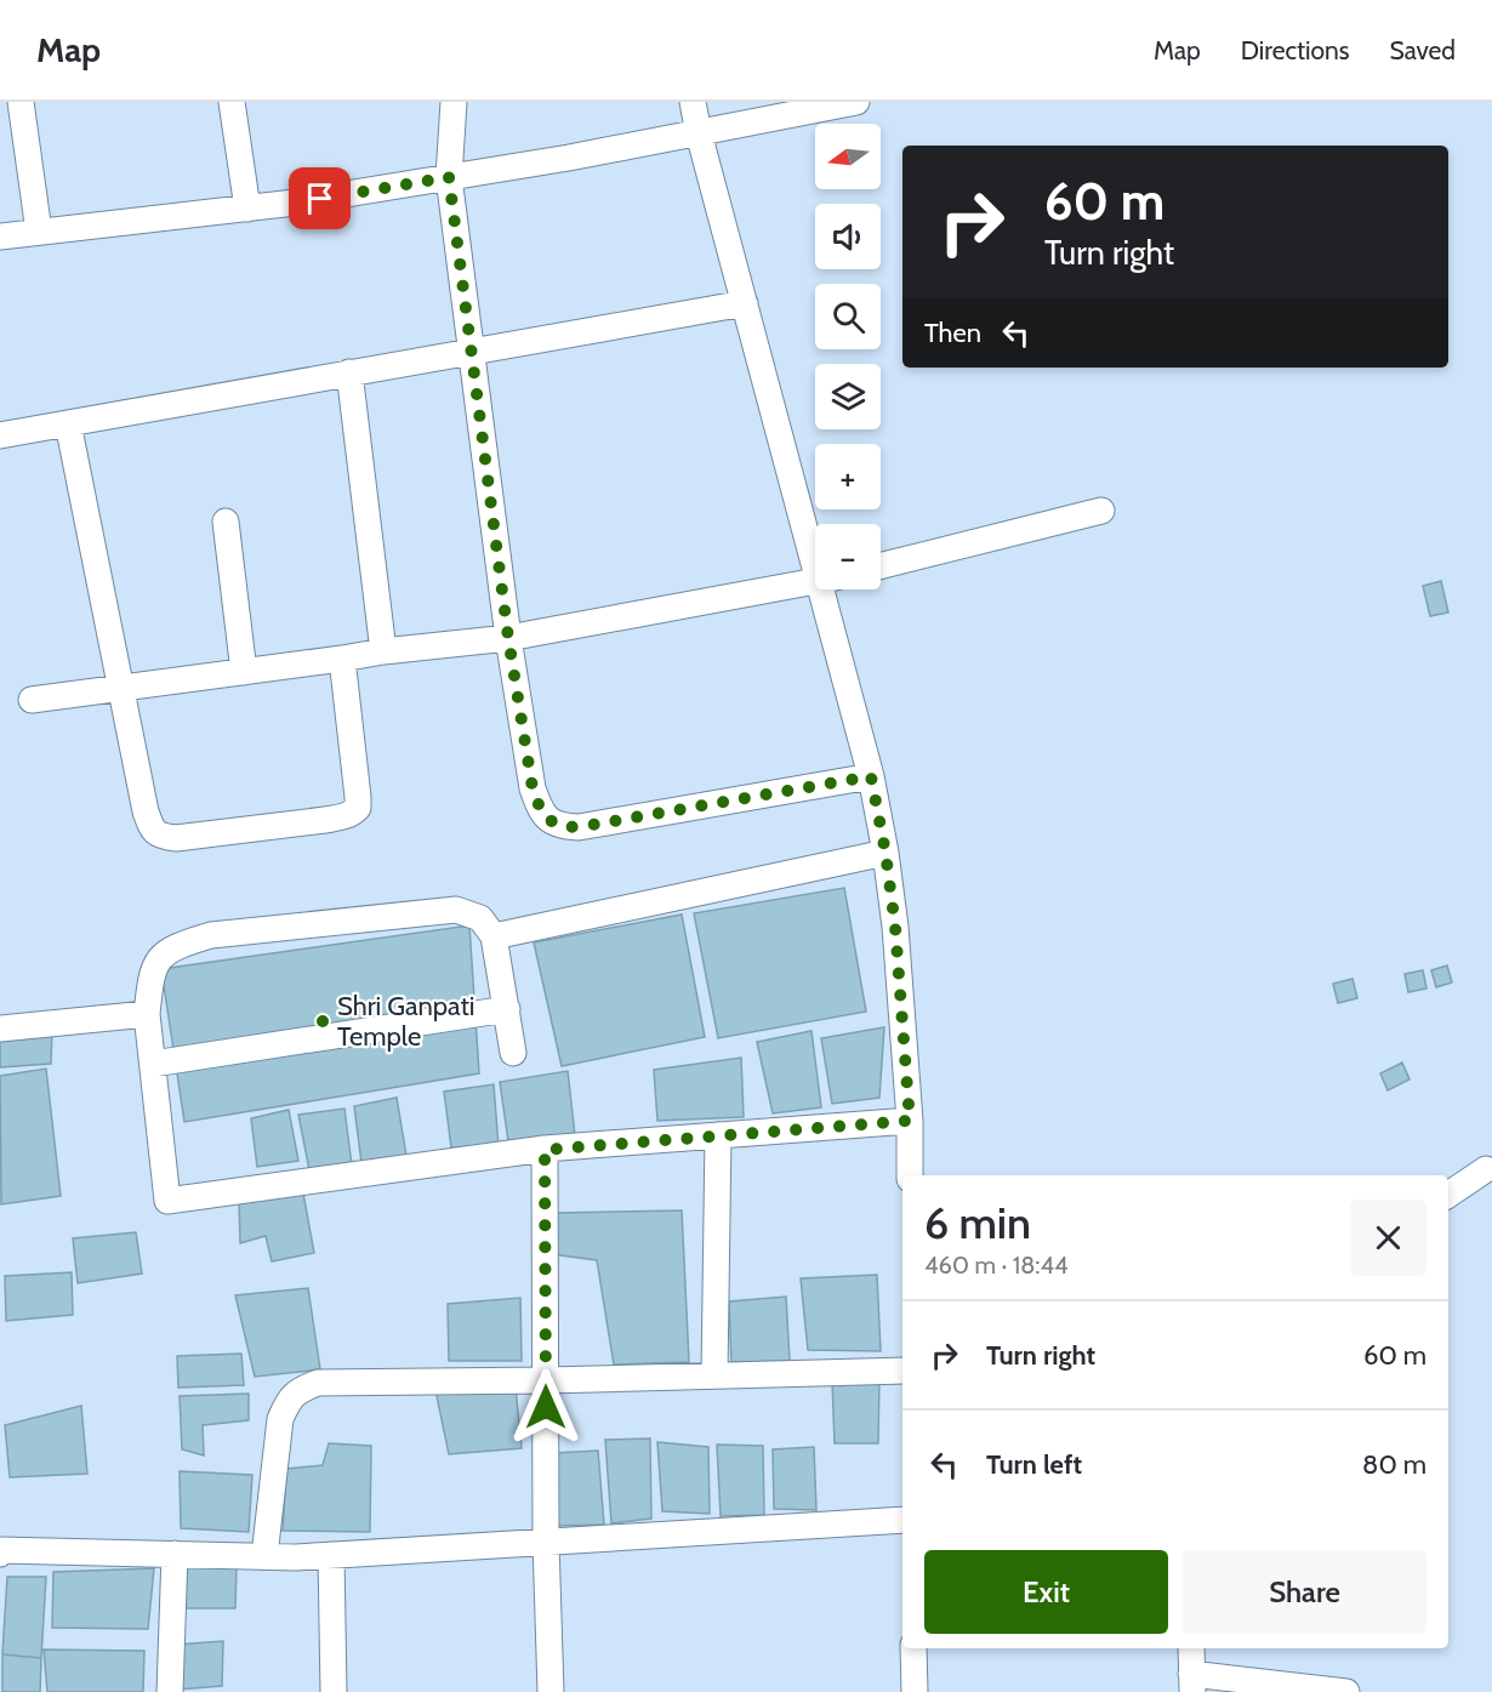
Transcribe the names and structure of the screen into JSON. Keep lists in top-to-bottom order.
{
  "places": ["Shri Ganpati Temple"],
  "north": "left",
  "page": {
    "header": "Map",
    "nav": ["Map", "Directions", "Saved"],
    "map_buttons": ["+", "−"],
    "turn": ["60 m", "Turn right"],
    "then": "Then",
    "heading": ["6 min", "460 m · 18:44"],
    "list": [
      {
        "name": "Turn right",
        "value": "60 m"
      },
      {
        "name": "Turn left",
        "value": "80 m"
      }
    ],
    "buttons": ["Exit", "Share"]
  }
}
